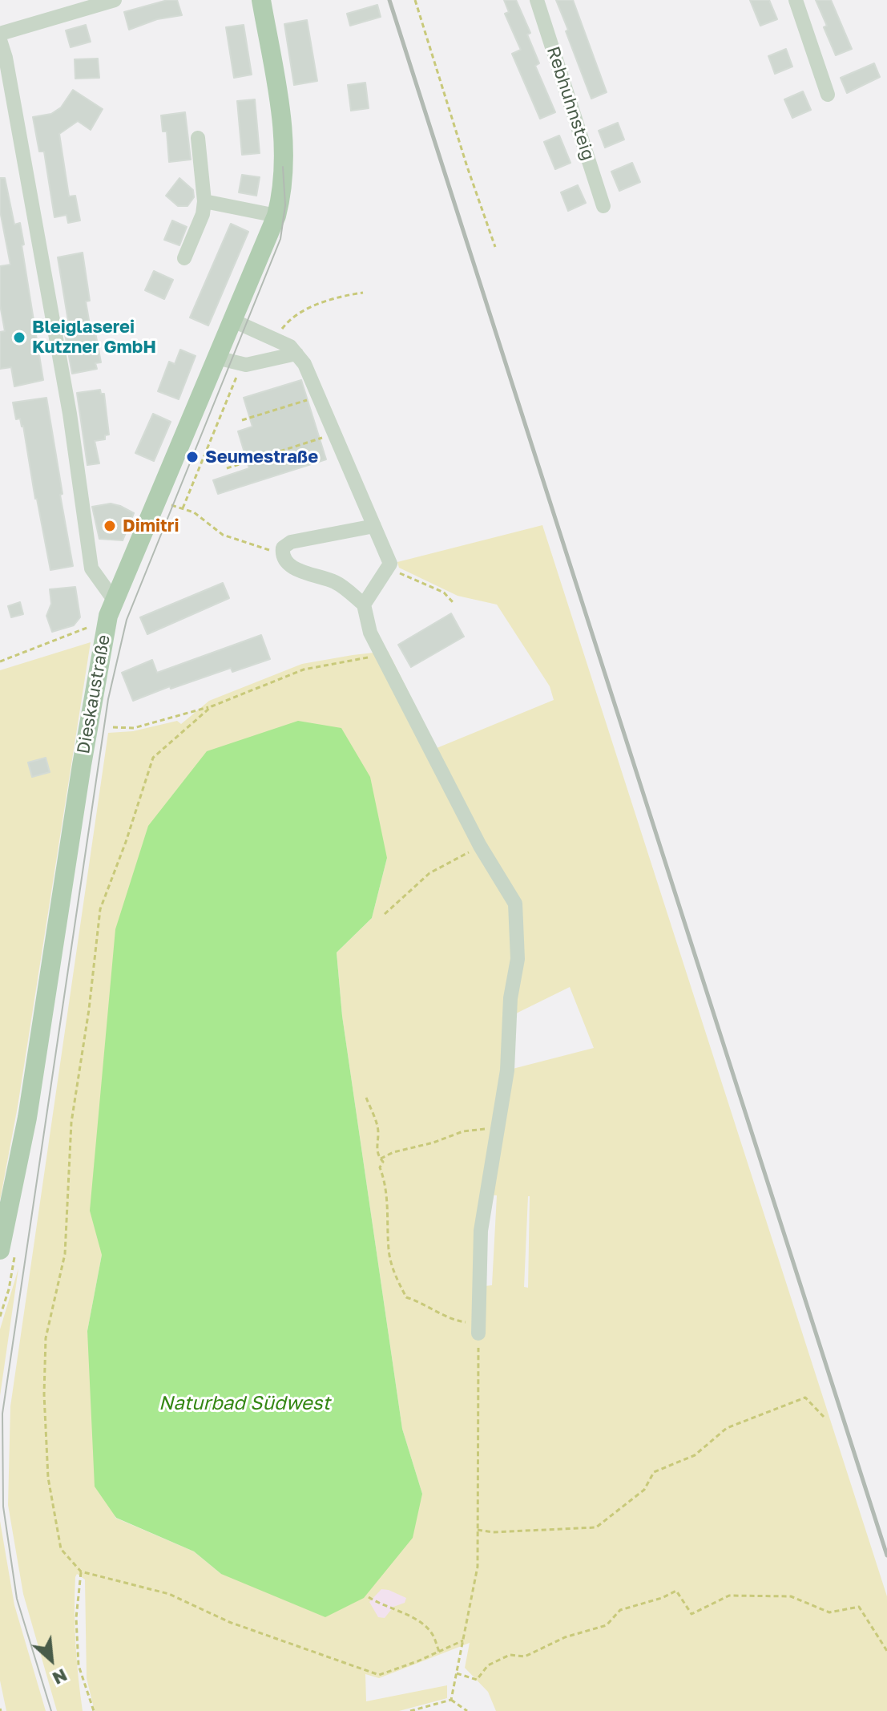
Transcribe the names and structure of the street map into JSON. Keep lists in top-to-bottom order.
{
  "streets": {
    "main road": ["Dieskaustraße"],
    "street": ["Rebhuhnsteig"]
  },
  "water": ["Naturbad Südwest"],
  "places": ["Bleiglaserei Kutzner GmbH", "Seumestraße", "Dimitri"],
  "north": "bottom right"
}
